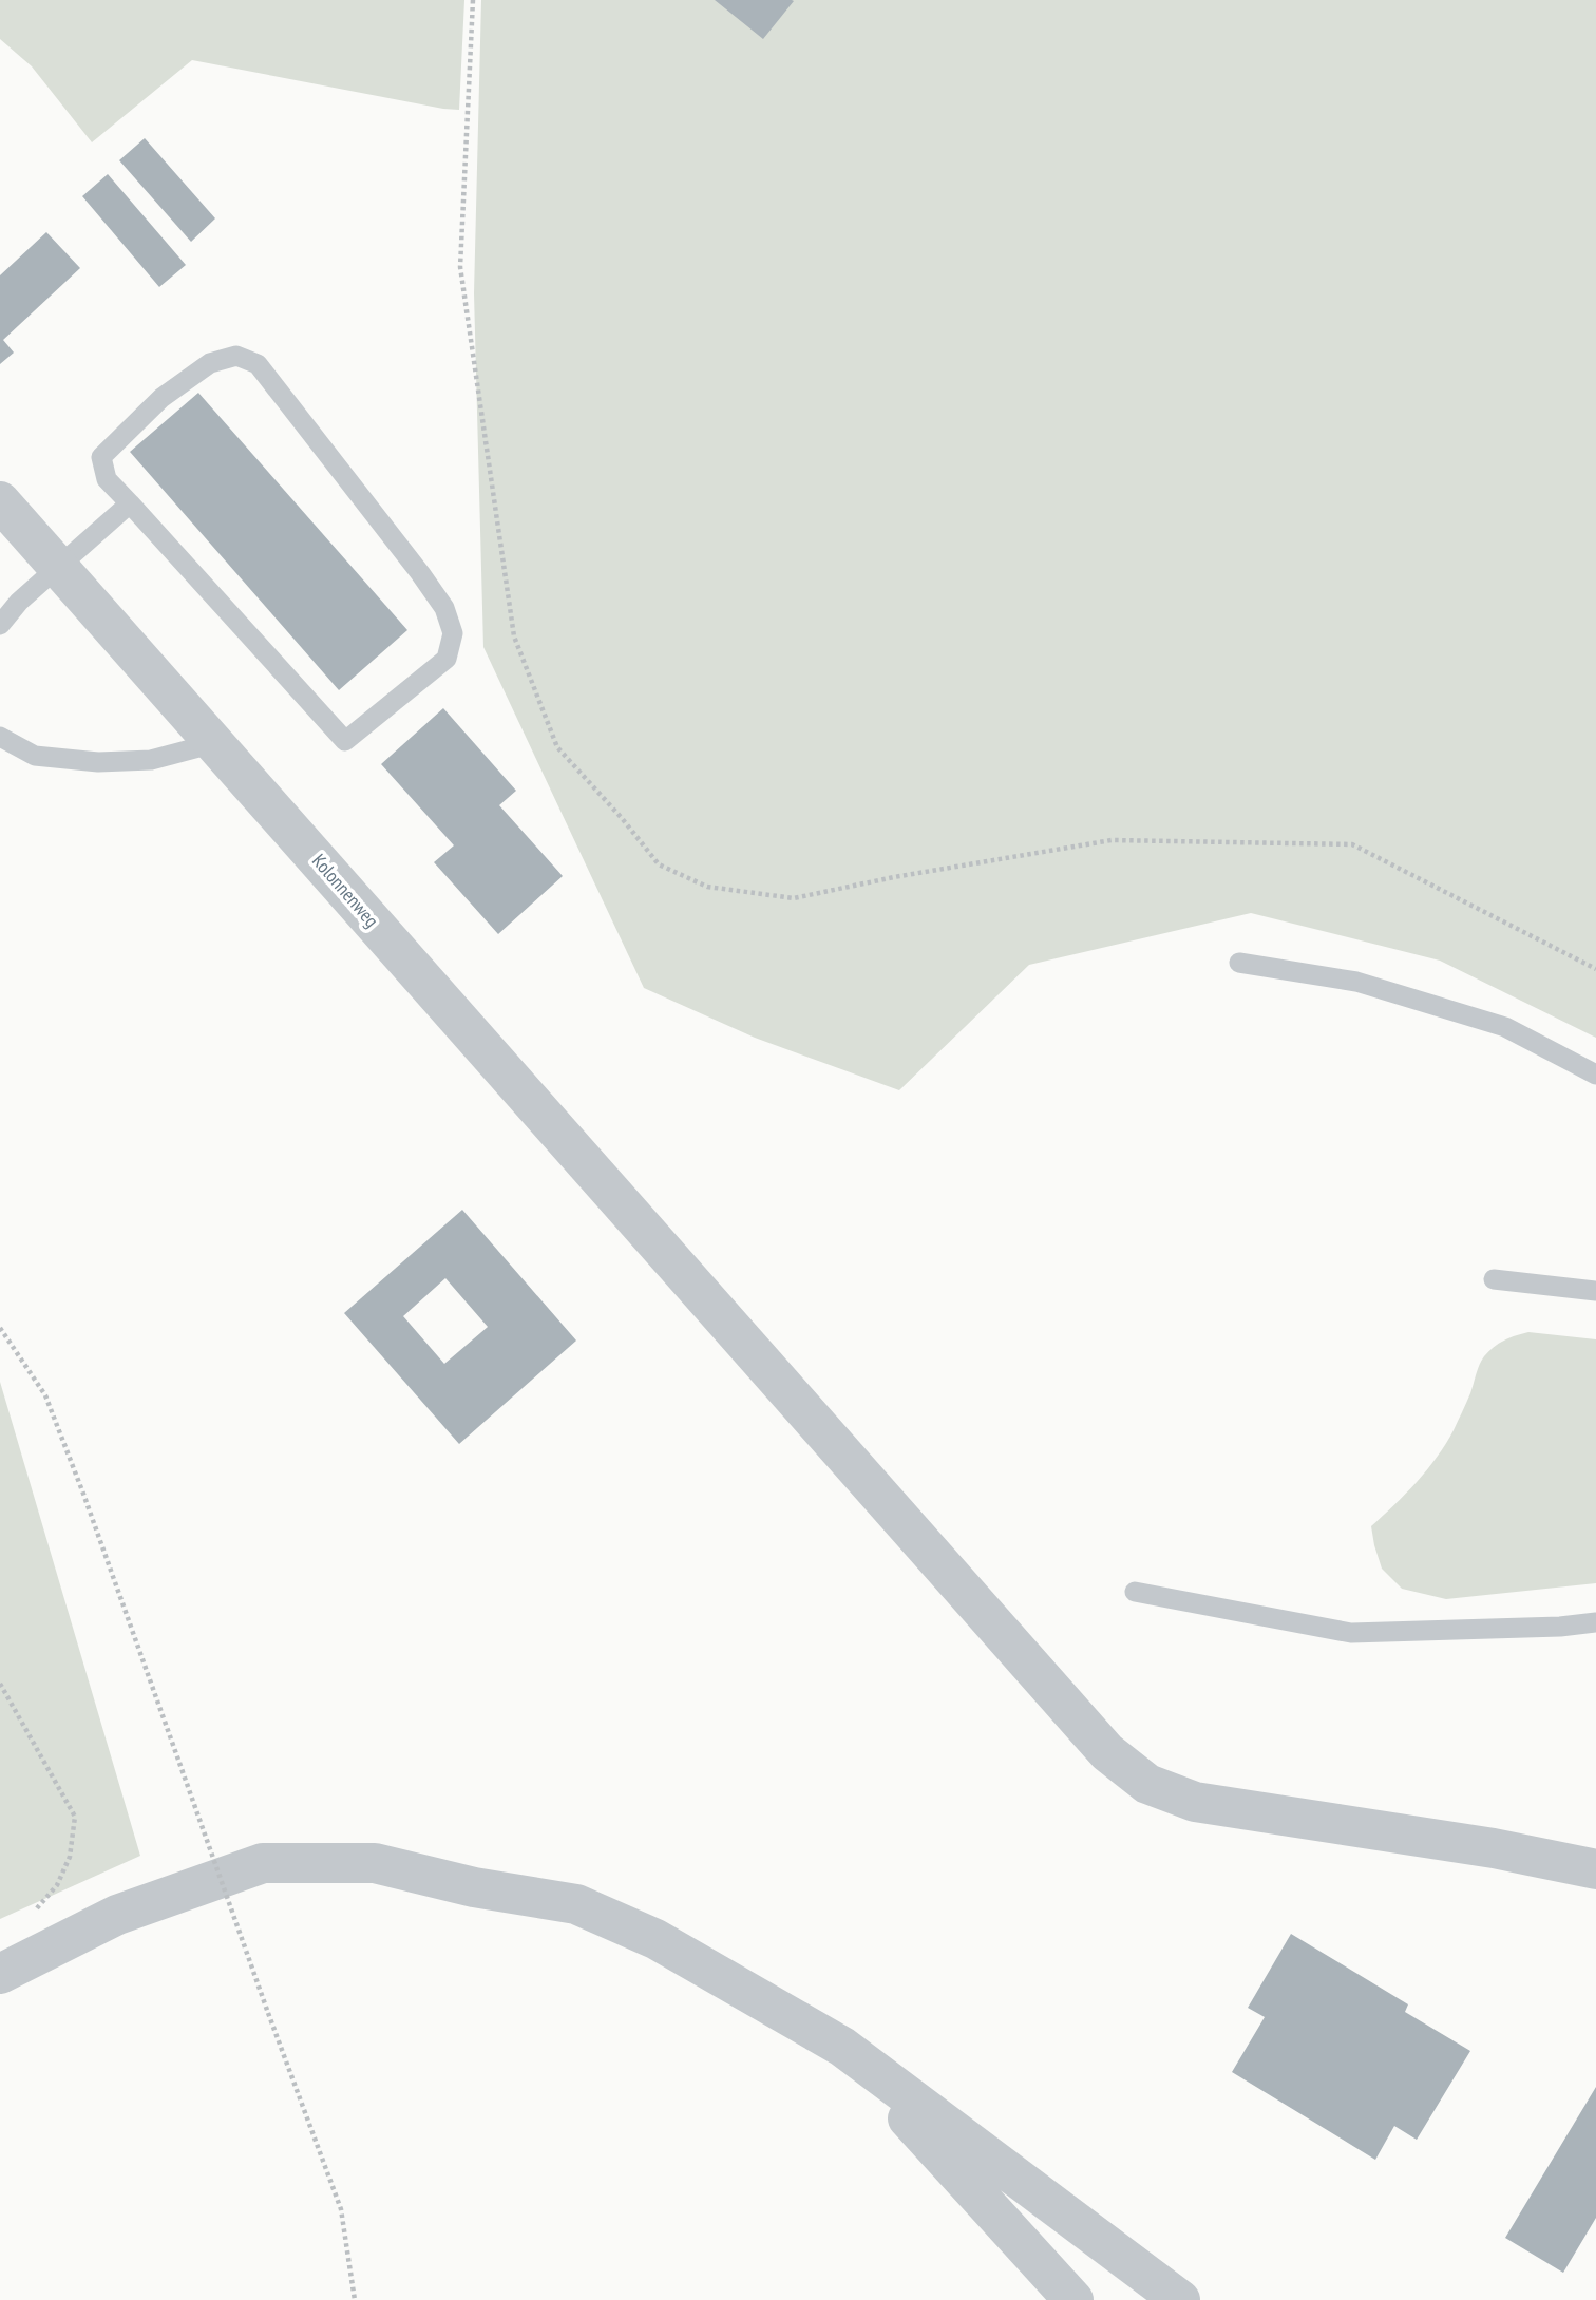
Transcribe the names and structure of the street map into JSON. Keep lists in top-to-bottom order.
{
  "streets": {
    "street": ["Kolonnenweg"]
  }
}
